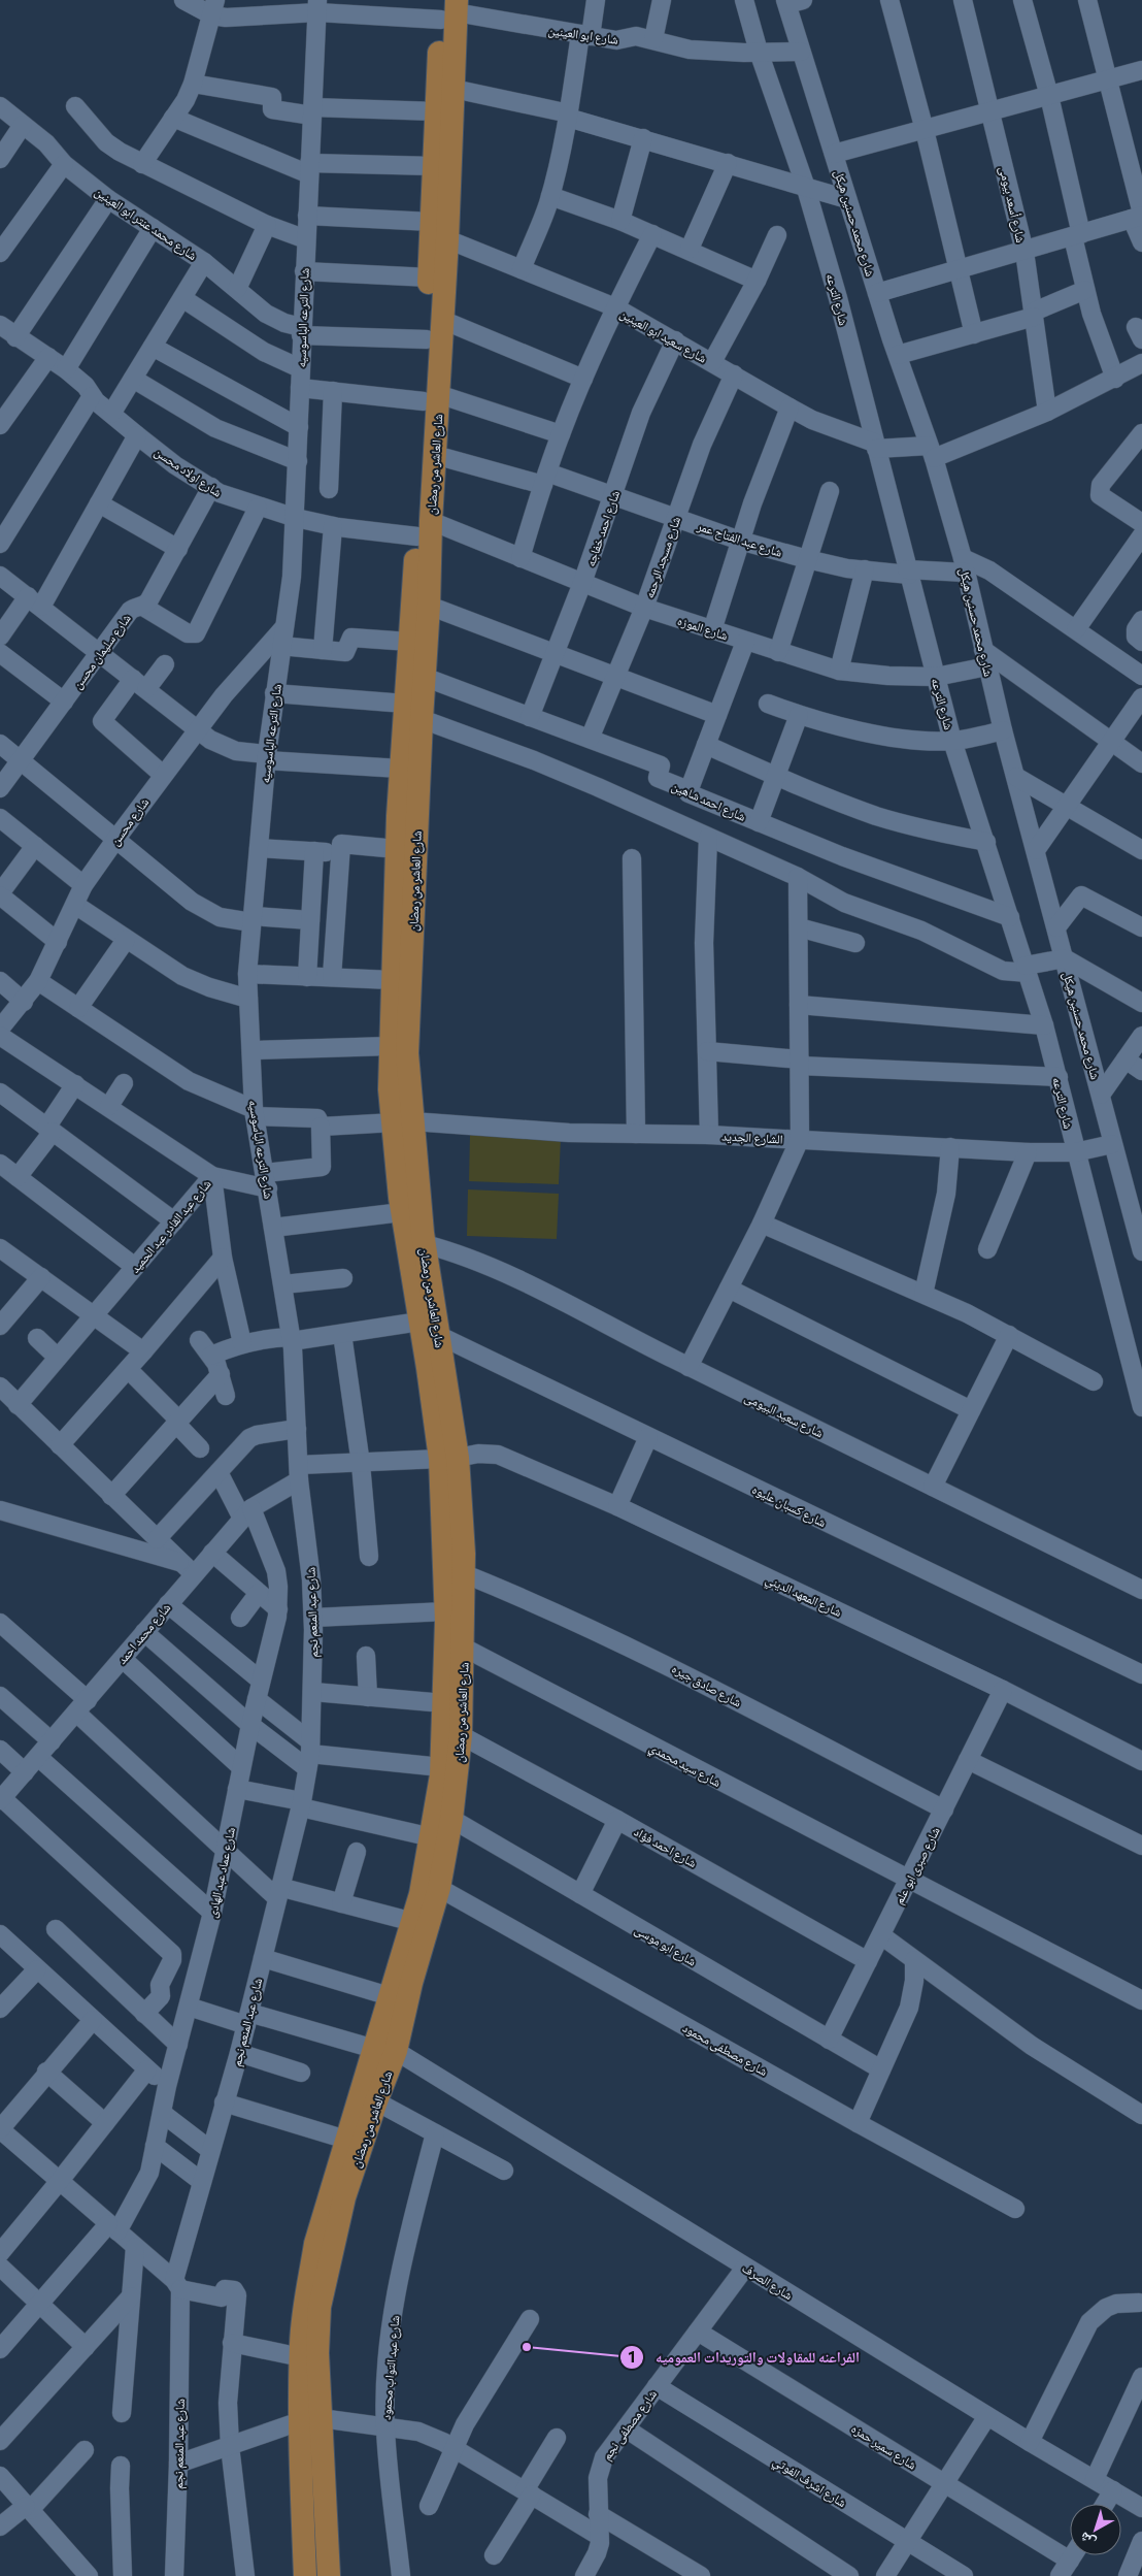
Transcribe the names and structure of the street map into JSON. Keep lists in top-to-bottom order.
{
  "streets": {
    "main road": ["شارع العاشر من رمضان"],
    "street": [
      "شارع ابو العينين",
      "شارع أسعد بيومى",
      "شارع محمد عنتر ابو العينين",
      "شارع محمد حسنين هيكل",
      "شارع الترعه",
      "شارع الترعه الباسوسيه",
      "شارع سعيد ابو العينين",
      "شارع اولاد محسن",
      "شارع احمد خفاجه",
      "شارع عبد الفتاح عمر",
      "شارع مسجد الرحمه",
      "شارع الموزه",
      "شارع سليمان محسن",
      "شارع احمد شاهين",
      "شارع محسن",
      "الشارع الجديد",
      "شارع عبد القادر عبد الحميد",
      "شارع سعيد البيومى",
      "شارع كسبان عليوه",
      "شارع المعهد الديني",
      "شارع عبد المنعم نجم",
      "شارع محمد احمد",
      "شارع صادق جيره",
      "شارع سيد محمدي",
      "شارع احمد فؤاد",
      "شارع صبرى ابو علم",
      "شارع عماد عبد الهادى",
      "شارع ابو موسى",
      "شارع مصطفى محمود",
      "شارع الصرف",
      "شارع عبد التواب محمود",
      "شارع مصطفى نجم",
      "شارع سمير حمزه",
      "شارع اشرف الفوتي"
    ]
  },
  "crossings": [
    ["شارع ابو العينين", "شارع محمد حسنين هيكل"],
    ["شارع ابو العينين", "شارع الترعه"],
    ["شارع ابو العينين", "شارع الترعه الباسوسيه"],
    ["شارع ابو العينين", "شارع العاشر من رمضان"],
    ["شارع محمد عنتر ابو العينين", "شارع الترعه الباسوسيه"],
    ["شارع محمد عنتر ابو العينين", "شارع العاشر من رمضان"],
    ["شارع محمد حسنين هيكل", "شارع عبد الفتاح عمر"],
    ["شارع محمد حسنين هيكل", "شارع الموزه"],
    ["شارع محمد حسنين هيكل", "الشارع الجديد"],
    ["شارع الترعه", "شارع سعيد ابو العينين"],
    ["شارع الترعه", "شارع عبد الفتاح عمر"],
    ["شارع الترعه", "شارع الموزه"],
    ["شارع الترعه", "شارع احمد شاهين"],
    ["شارع الترعه", "الشارع الجديد"],
    ["شارع الترعه الباسوسيه", "شارع اولاد محسن"],
    ["شارع الترعه الباسوسيه", "شارع محسن"],
    ["شارع الترعه الباسوسيه", "شارع عبد المنعم نجم"],
    ["شارع الترعه الباسوسيه", "شارع محمد احمد"],
    ["شارع سعيد ابو العينين", "شارع العاشر من رمضان"],
    ["شارع سعيد ابو العينين", "شارع احمد خفاجه"],
    ["شارع سعيد ابو العينين", "شارع مسجد الرحمه"],
    ["شارع العاشر من رمضان", "شارع اولاد محسن"],
    ["شارع العاشر من رمضان", "شارع عبد الفتاح عمر"],
    ["شارع العاشر من رمضان", "شارع الموزه"],
    ["شارع العاشر من رمضان", "شارع احمد شاهين"],
    ["شارع العاشر من رمضان", "الشارع الجديد"],
    ["شارع العاشر من رمضان", "شارع سعيد البيومى"],
    ["شارع العاشر من رمضان", "شارع كسبان عليوه"],
    ["شارع العاشر من رمضان", "شارع المعهد الديني"],
    ["شارع العاشر من رمضان", "شارع محمد احمد"],
    ["شارع العاشر من رمضان", "شارع صادق جيره"],
    ["شارع العاشر من رمضان", "شارع سيد محمدي"],
    ["شارع العاشر من رمضان", "شارع احمد فؤاد"],
    ["شارع العاشر من رمضان", "شارع ابو موسى"],
    ["شارع العاشر من رمضان", "شارع مصطفى محمود"],
    ["شارع العاشر من رمضان", "شارع الصرف"],
    ["شارع اولاد محسن", "شارع الموزه"],
    ["شارع اولاد محسن", "شارع سليمان محسن"],
    ["شارع احمد خفاجه", "شارع عبد الفتاح عمر"],
    ["شارع احمد خفاجه", "شارع الموزه"],
    ["شارع احمد خفاجه", "شارع احمد شاهين"],
    ["شارع عبد الفتاح عمر", "شارع مسجد الرحمه"],
    ["شارع مسجد الرحمه", "شارع الموزه"],
    ["شارع مسجد الرحمه", "شارع احمد شاهين"],
    ["شارع المعهد الديني", "شارع محمد احمد"],
    ["شارع المعهد الديني", "شارع صبرى ابو علم"],
    ["شارع عبد المنعم نجم", "شارع محمد احمد"],
    ["شارع عبد المنعم نجم", "شارع الصرف"],
    ["شارع محمد احمد", "شارع عماد عبد الهادى"],
    ["شارع صادق جيره", "شارع صبرى ابو علم"],
    ["شارع سيد محمدي", "شارع صبرى ابو علم"],
    ["شارع احمد فؤاد", "شارع صبرى ابو علم"],
    ["شارع صبرى ابو علم", "شارع ابو موسى"],
    ["شارع عماد عبد الهادى", "شارع الصرف"],
    ["شارع الصرف", "شارع مصطفى نجم"],
    ["شارع مصطفى نجم", "شارع سمير حمزه"],
    ["شارع مصطفى نجم", "شارع اشرف الفوتي"]
  ],
  "places": ["الفراعنه للمقاولات والتوريدات العموميه"],
  "north": "bottom left"
}
